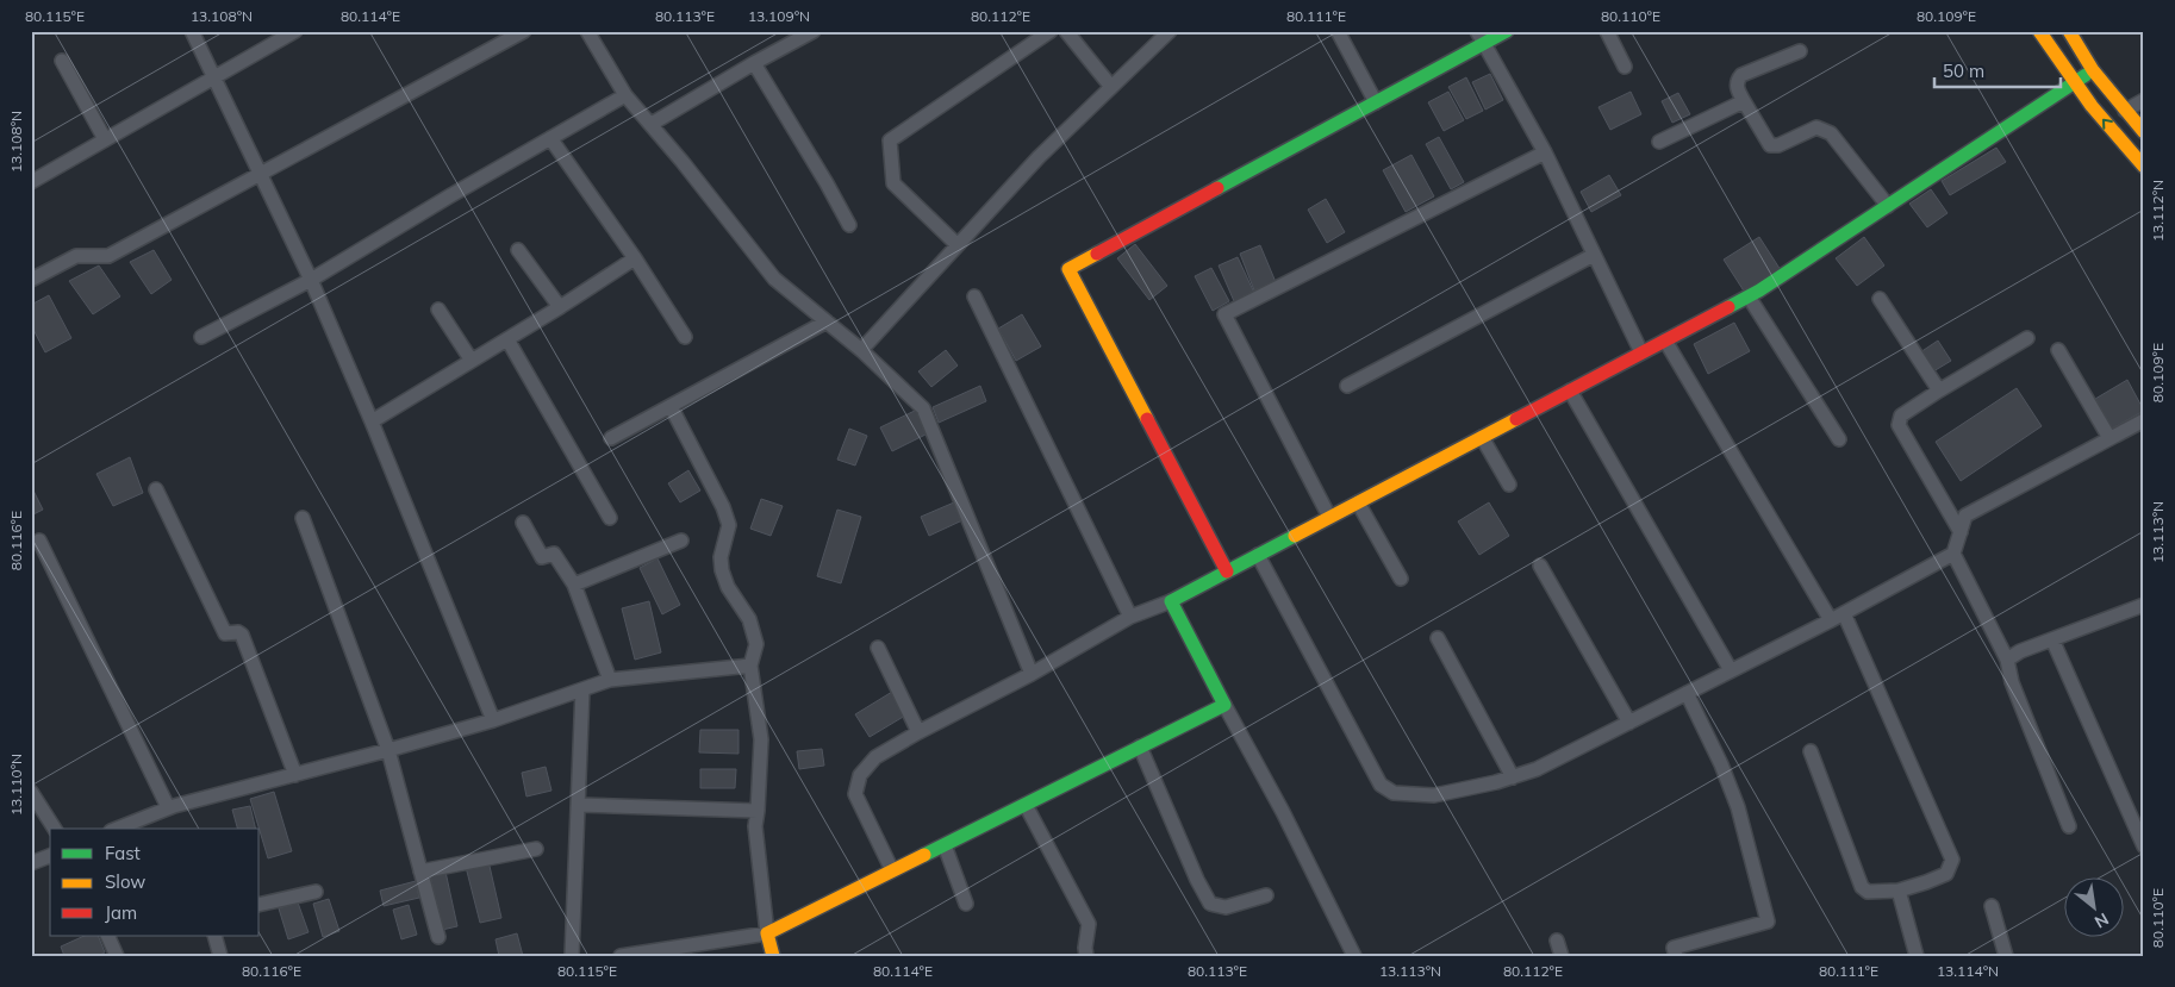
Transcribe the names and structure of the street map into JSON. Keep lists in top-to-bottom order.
{
  "legend": ["Fast", "Slow", "Jam"],
  "scale_bar": "50 m",
  "north": "bottom right",
  "coordinates": [
    "80.115°E",
    "13.108°N",
    "80.114°E",
    "80.113°E",
    "13.109°N",
    "80.112°E",
    "80.111°E",
    "80.110°E",
    "80.109°E",
    "13.112°N",
    "13.113°N",
    "80.116°E",
    "13.110°N",
    "13.114°N"
  ]
}
